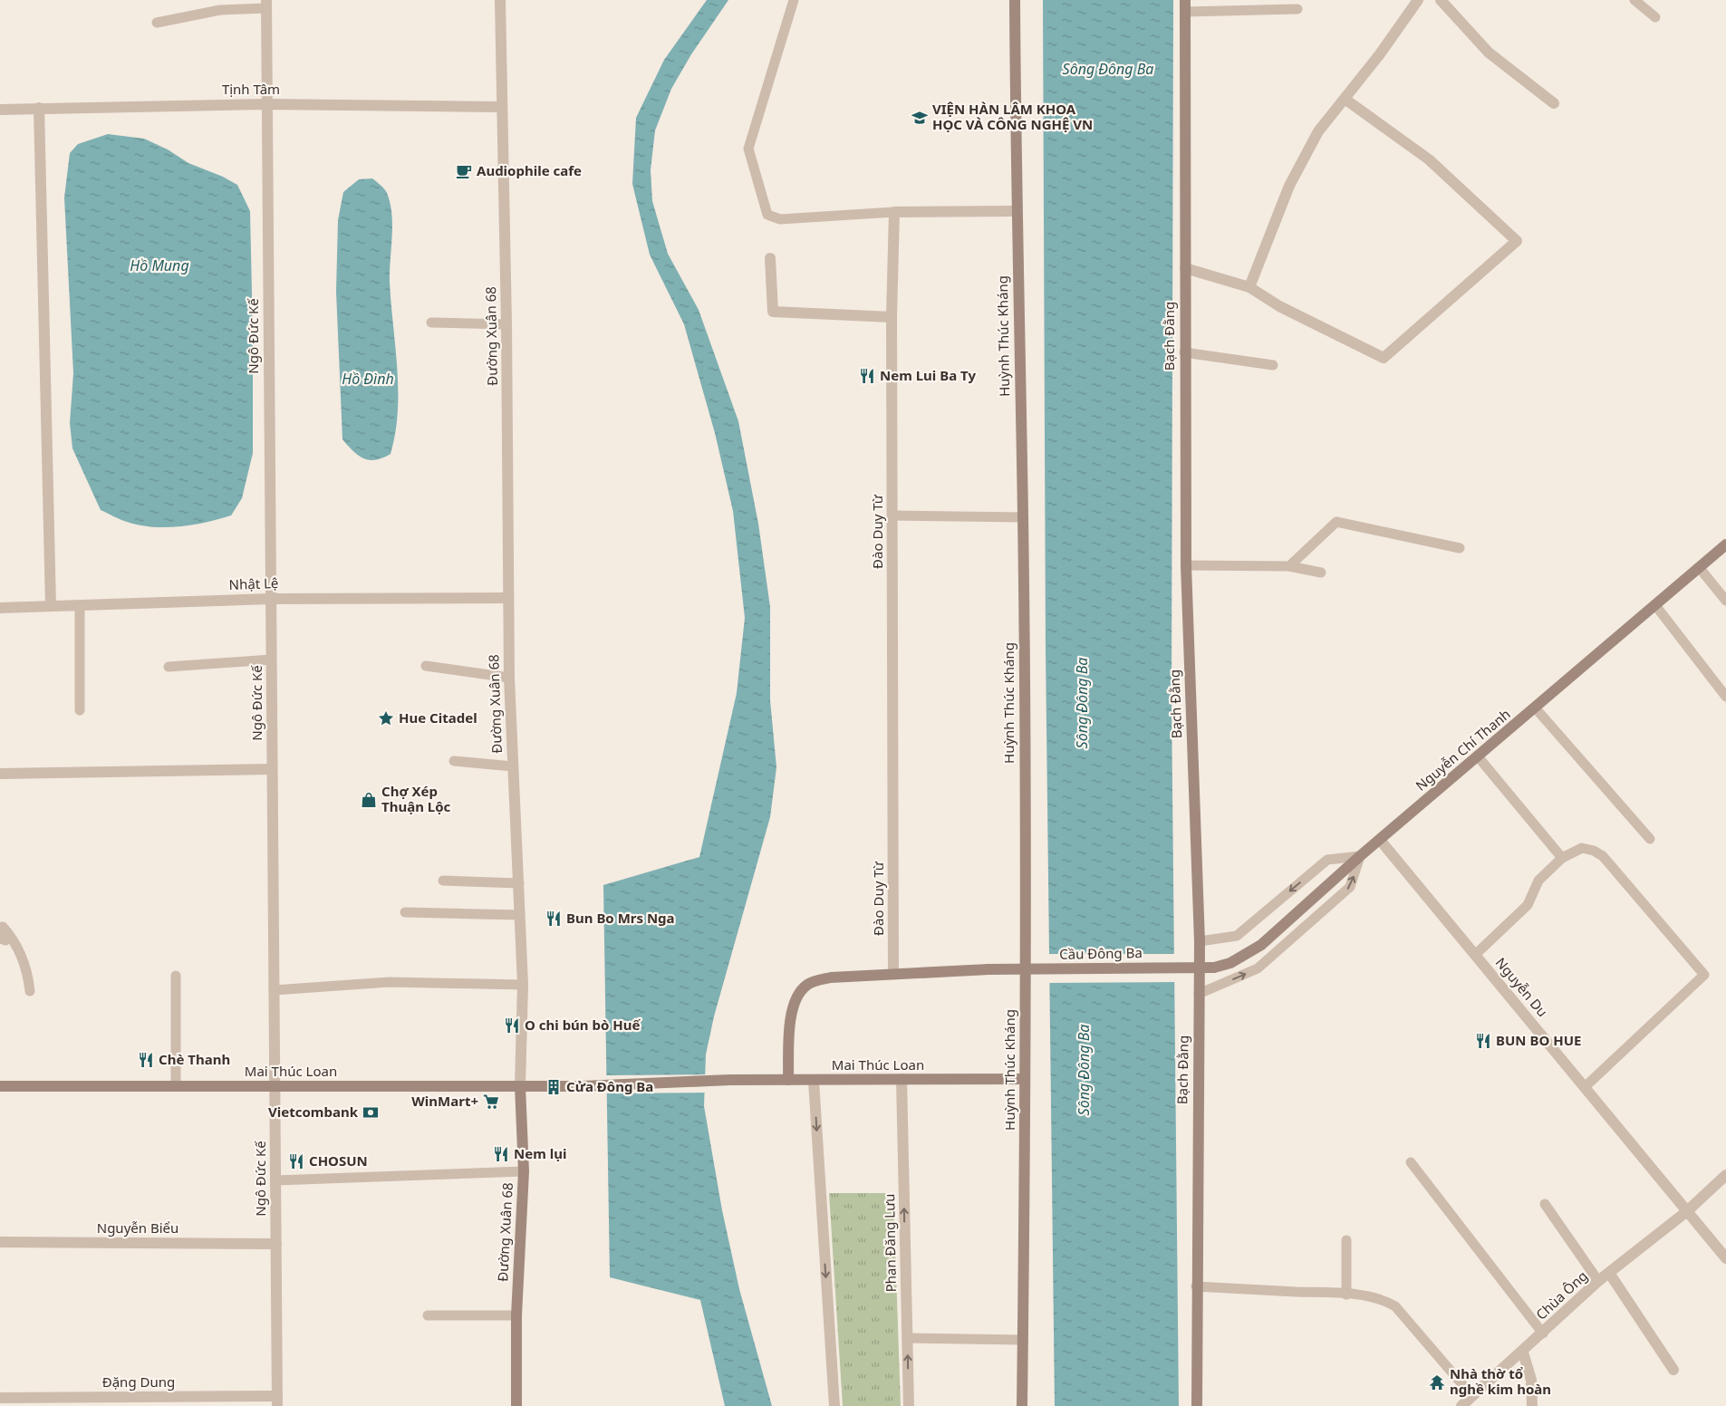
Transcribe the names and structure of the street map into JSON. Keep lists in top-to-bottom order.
{
  "streets": {
    "street": [
      "Tịnh Tâm",
      "Ngô Đức Kế",
      "Đường Xuân 68",
      "Huỳnh Thúc Kháng",
      "Bạch Đằng",
      "Đào Duy Từ",
      "Nhật Lệ",
      "Nguyễn Chí Thanh",
      "Cầu Đông Ba",
      "Nguyễn Du",
      "Mai Thúc Loan",
      "Nguyễn Biểu",
      "Phan Đăng Lưu",
      "Chùa Ông",
      "Đặng Dung"
    ]
  },
  "crossings": [
    ["Tịnh Tâm", "Ngô Đức Kế"],
    ["Tịnh Tâm", "Đường Xuân 68"],
    ["Ngô Đức Kế", "Nhật Lệ"],
    ["Ngô Đức Kế", "Mai Thúc Loan"],
    ["Ngô Đức Kế", "Nguyễn Biểu"],
    ["Ngô Đức Kế", "Đặng Dung"],
    ["Đường Xuân 68", "Nhật Lệ"],
    ["Đường Xuân 68", "Mai Thúc Loan"],
    ["Huỳnh Thúc Kháng", "Mai Thúc Loan"],
    ["Đào Duy Từ", "Cầu Đông Ba"],
    ["Nguyễn Chí Thanh", "Cầu Đông Ba"],
    ["Nguyễn Chí Thanh", "Nguyễn Du"],
    ["Nguyễn Du", "Chùa Ông"],
    ["Mai Thúc Loan", "Phan Đăng Lưu"]
  ],
  "water": ["Sông Đông Ba", "Hồ Mung", "Hồ Đình"],
  "places": {
    "school or university": ["VIỆN HÀN LÂM KHOA HỌC VÀ CÔNG NGHỆ VN"],
    "cafe": ["Audiophile cafe"],
    "restaurant": [
      "Nem Lui Ba Ty",
      "Bun Bo Mrs Nga",
      "O chi bún bò Huế",
      "BUN BO HUE",
      "Chè Thanh",
      "Nem lụi",
      "CHOSUN"
    ],
    "place": ["Hue Citadel"],
    "shop": ["Chợ Xép Thuận Lộc"],
    "building": ["Cửa Đông Ba"],
    "supermarket": ["WinMart+"],
    "bank": ["Vietcombank"],
    "temple": ["Nhà thờ tổ nghề kim hoàn"]
  }
}
